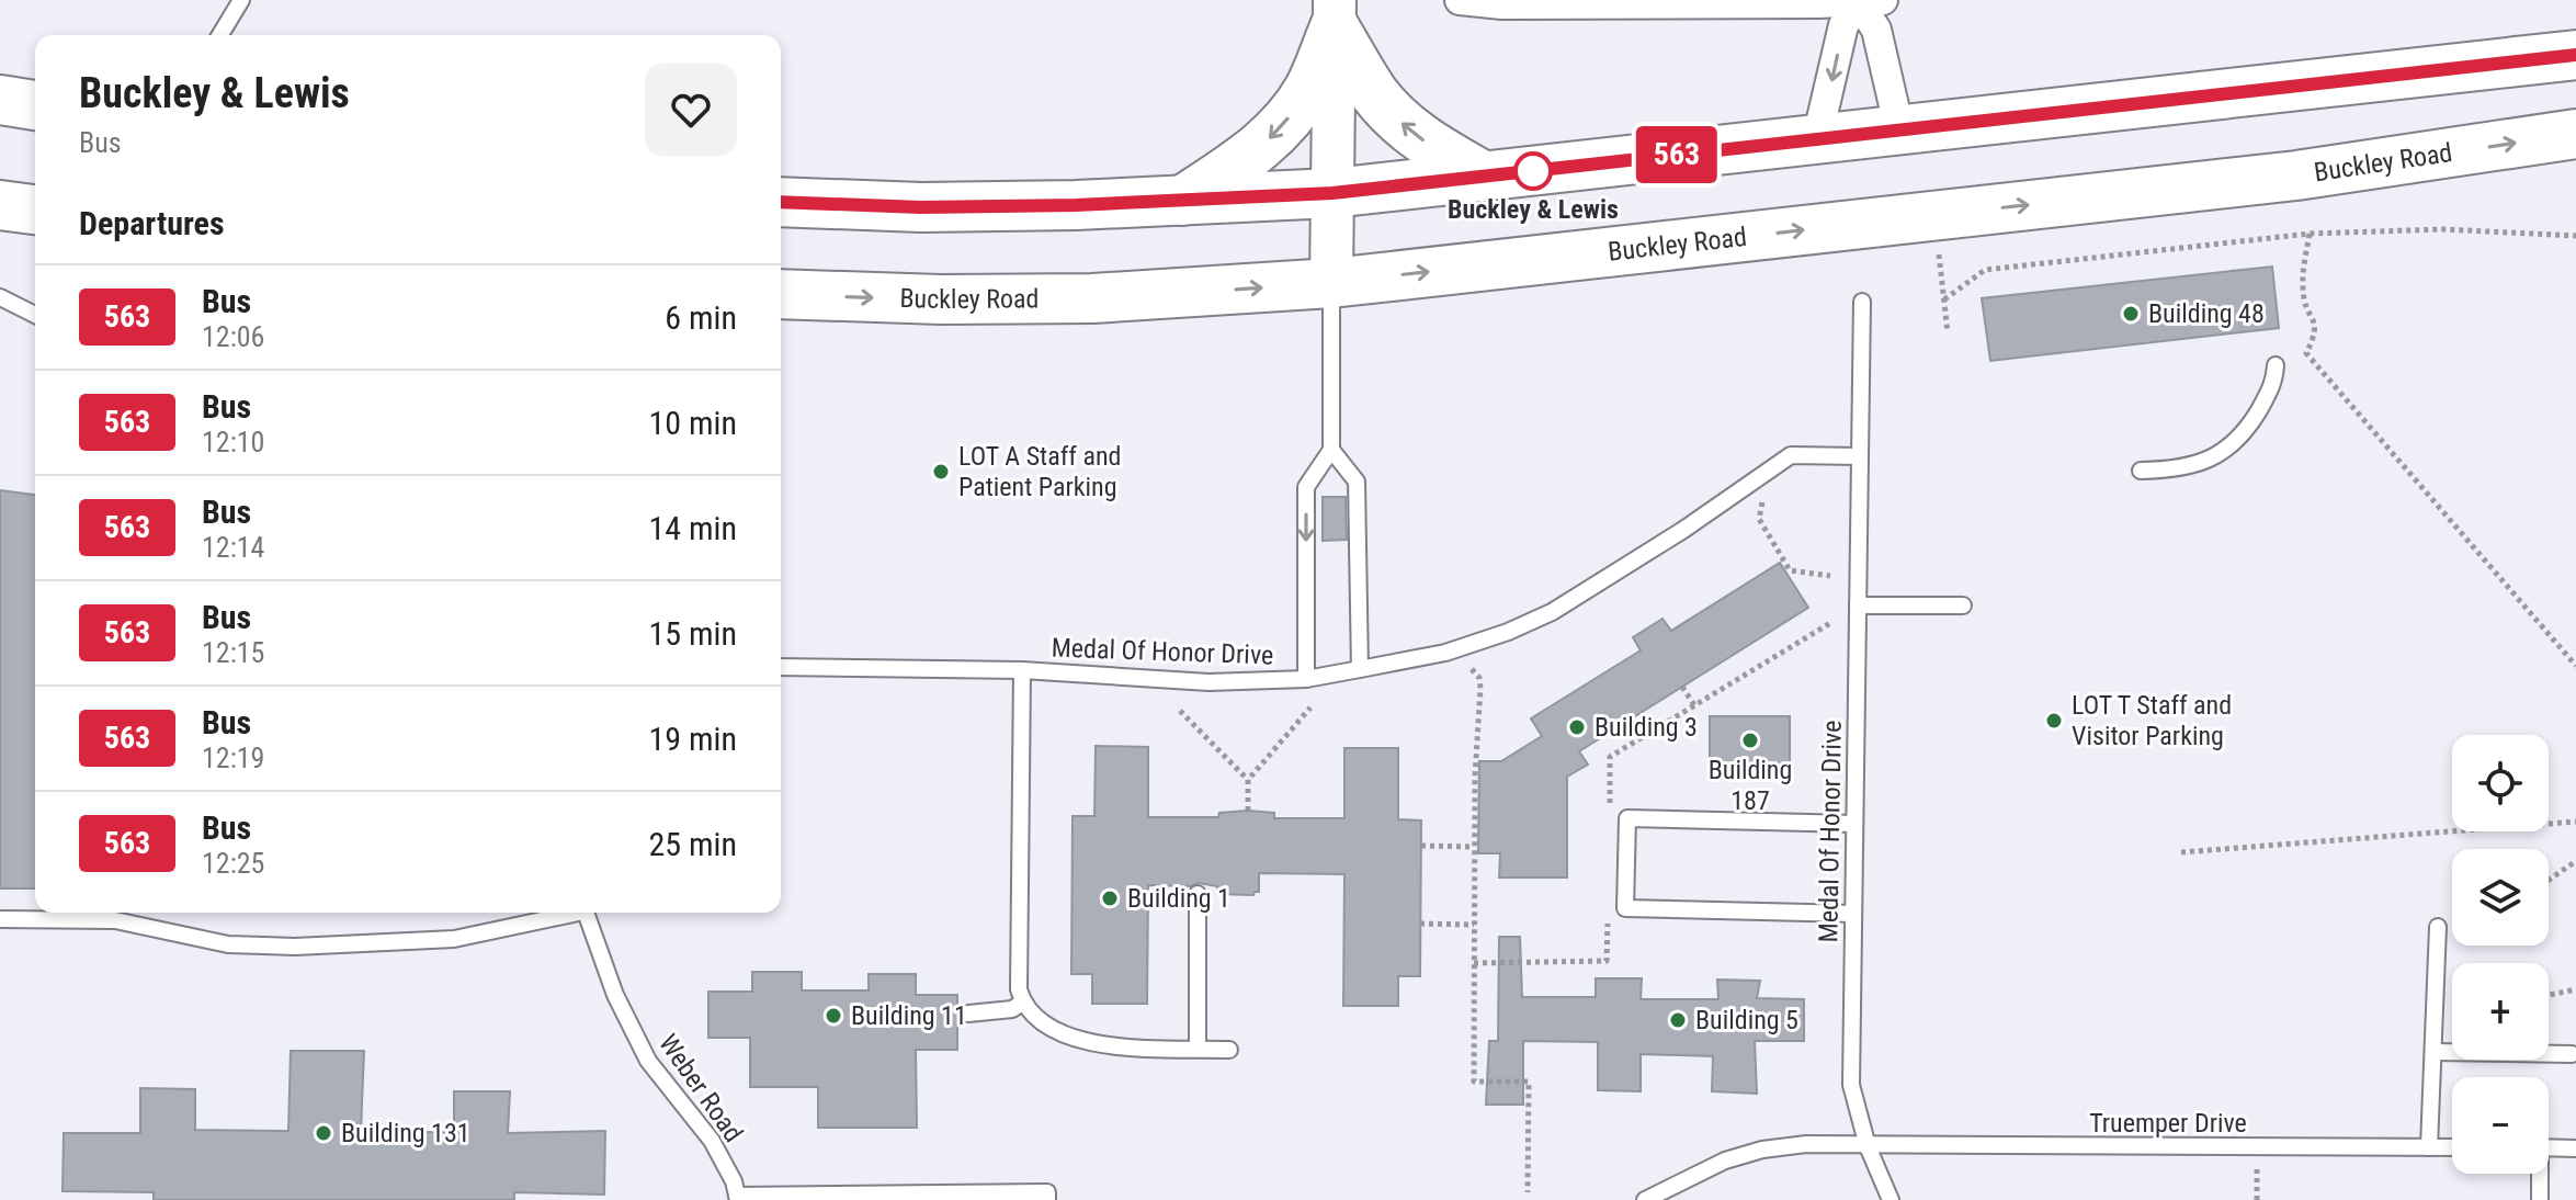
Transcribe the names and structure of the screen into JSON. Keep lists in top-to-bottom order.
{
  "streets": {
    "highway": ["Buckley Road"],
    "lane": ["Medal Of Honor Drive", "Weber Road", "Truemper Drive"]
  },
  "crossings": [
    ["Medal Of Honor Drive", "Truemper Drive"]
  ],
  "places": [
    "Buckley & Lewis",
    "Building 48",
    "LOT A Staff and Patient Parking",
    "LOT T Staff and Visitor Parking",
    "Building 3",
    "Building 187",
    "Building 1",
    "Building 11",
    "Building 5",
    "Building 131"
  ],
  "lines": ["bus line 563"],
  "page": {
    "on_map": "563",
    "heading": [
      ["Buckley & Lewis", "Bus"],
      "Departures"
    ],
    "list": [
      {
        "mark": "563",
        "name": "Bus",
        "note": "12:06",
        "value": "6 min"
      },
      {
        "mark": "563",
        "name": "Bus",
        "note": "12:10",
        "value": "10 min"
      },
      {
        "mark": "563",
        "name": "Bus",
        "note": "12:14",
        "value": "14 min"
      },
      {
        "mark": "563",
        "name": "Bus",
        "note": "12:15",
        "value": "15 min"
      },
      {
        "mark": "563",
        "name": "Bus",
        "note": "12:19",
        "value": "19 min"
      },
      {
        "mark": "563",
        "name": "Bus",
        "note": "12:25",
        "value": "25 min"
      }
    ],
    "map_buttons": ["+", "−"]
  }
}
